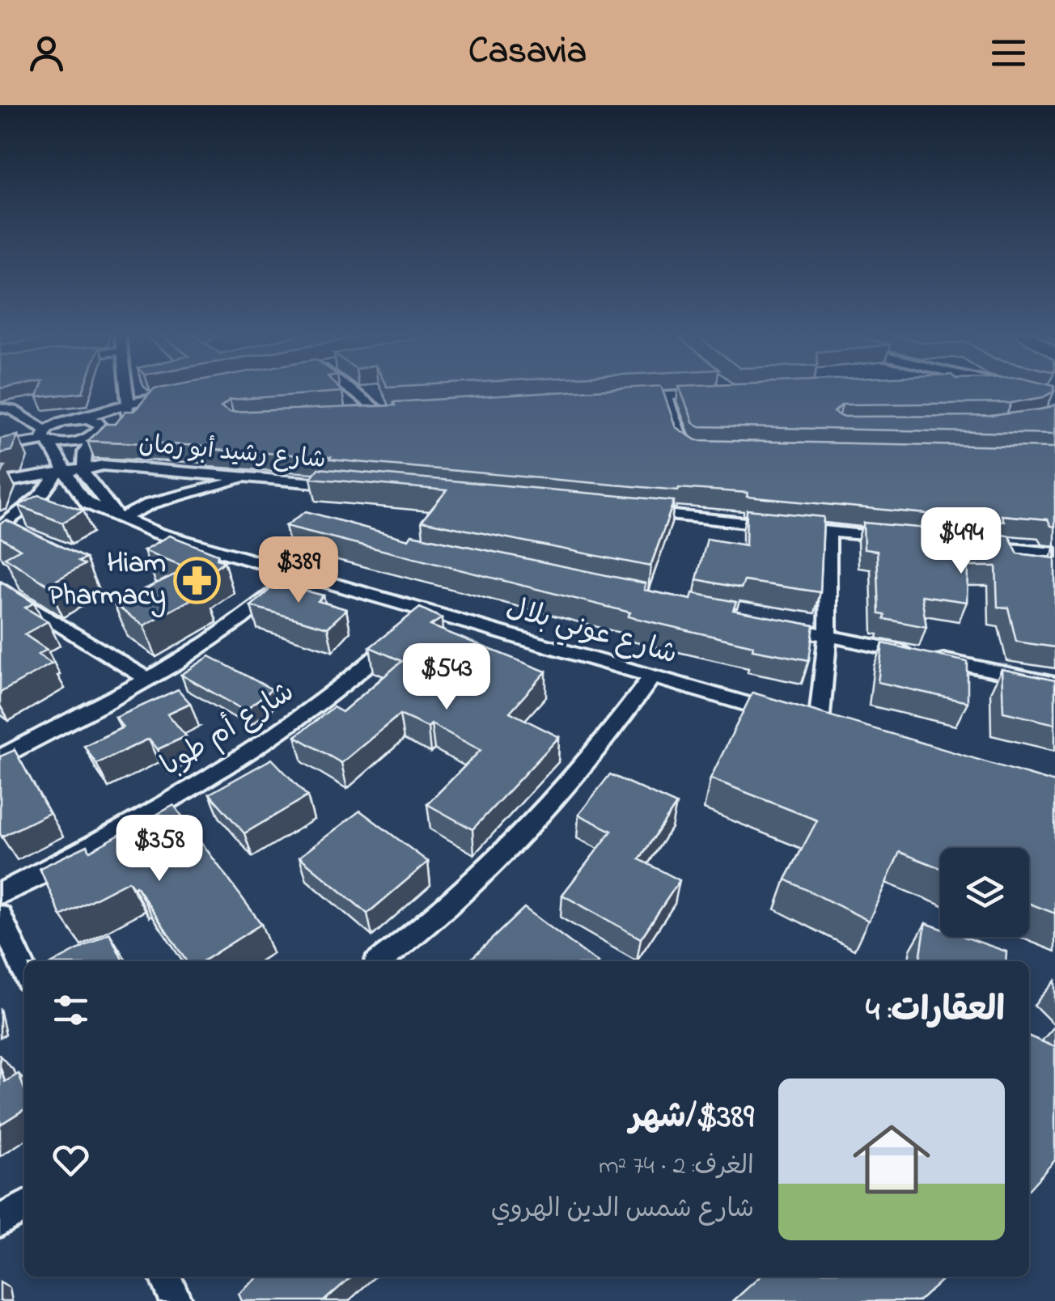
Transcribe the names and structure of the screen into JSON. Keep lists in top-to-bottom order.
{
  "streets": {
    "street": ["شارع رشيد أبو رمان", "شارع عوني بلال", "شارع أم طوبا"]
  },
  "crossings": [
    ["شارع رشيد أبو رمان", "شارع عوني بلال"],
    ["شارع عوني بلال", "شارع أم طوبا"]
  ],
  "places": {
    "pharmacy": ["Hiam Pharmacy"]
  },
  "page": {
    "header": "Casavia",
    "price": [
      "$494",
      "$389",
      "$543",
      "$358"
    ],
    "heading": "العقارات: 4",
    "list": [
      {
        "name": "$389/شهر",
        "note": "الغرف: 2 · 74 m² · شارع شمس الدين الهروي"
      }
    ]
  }
}
